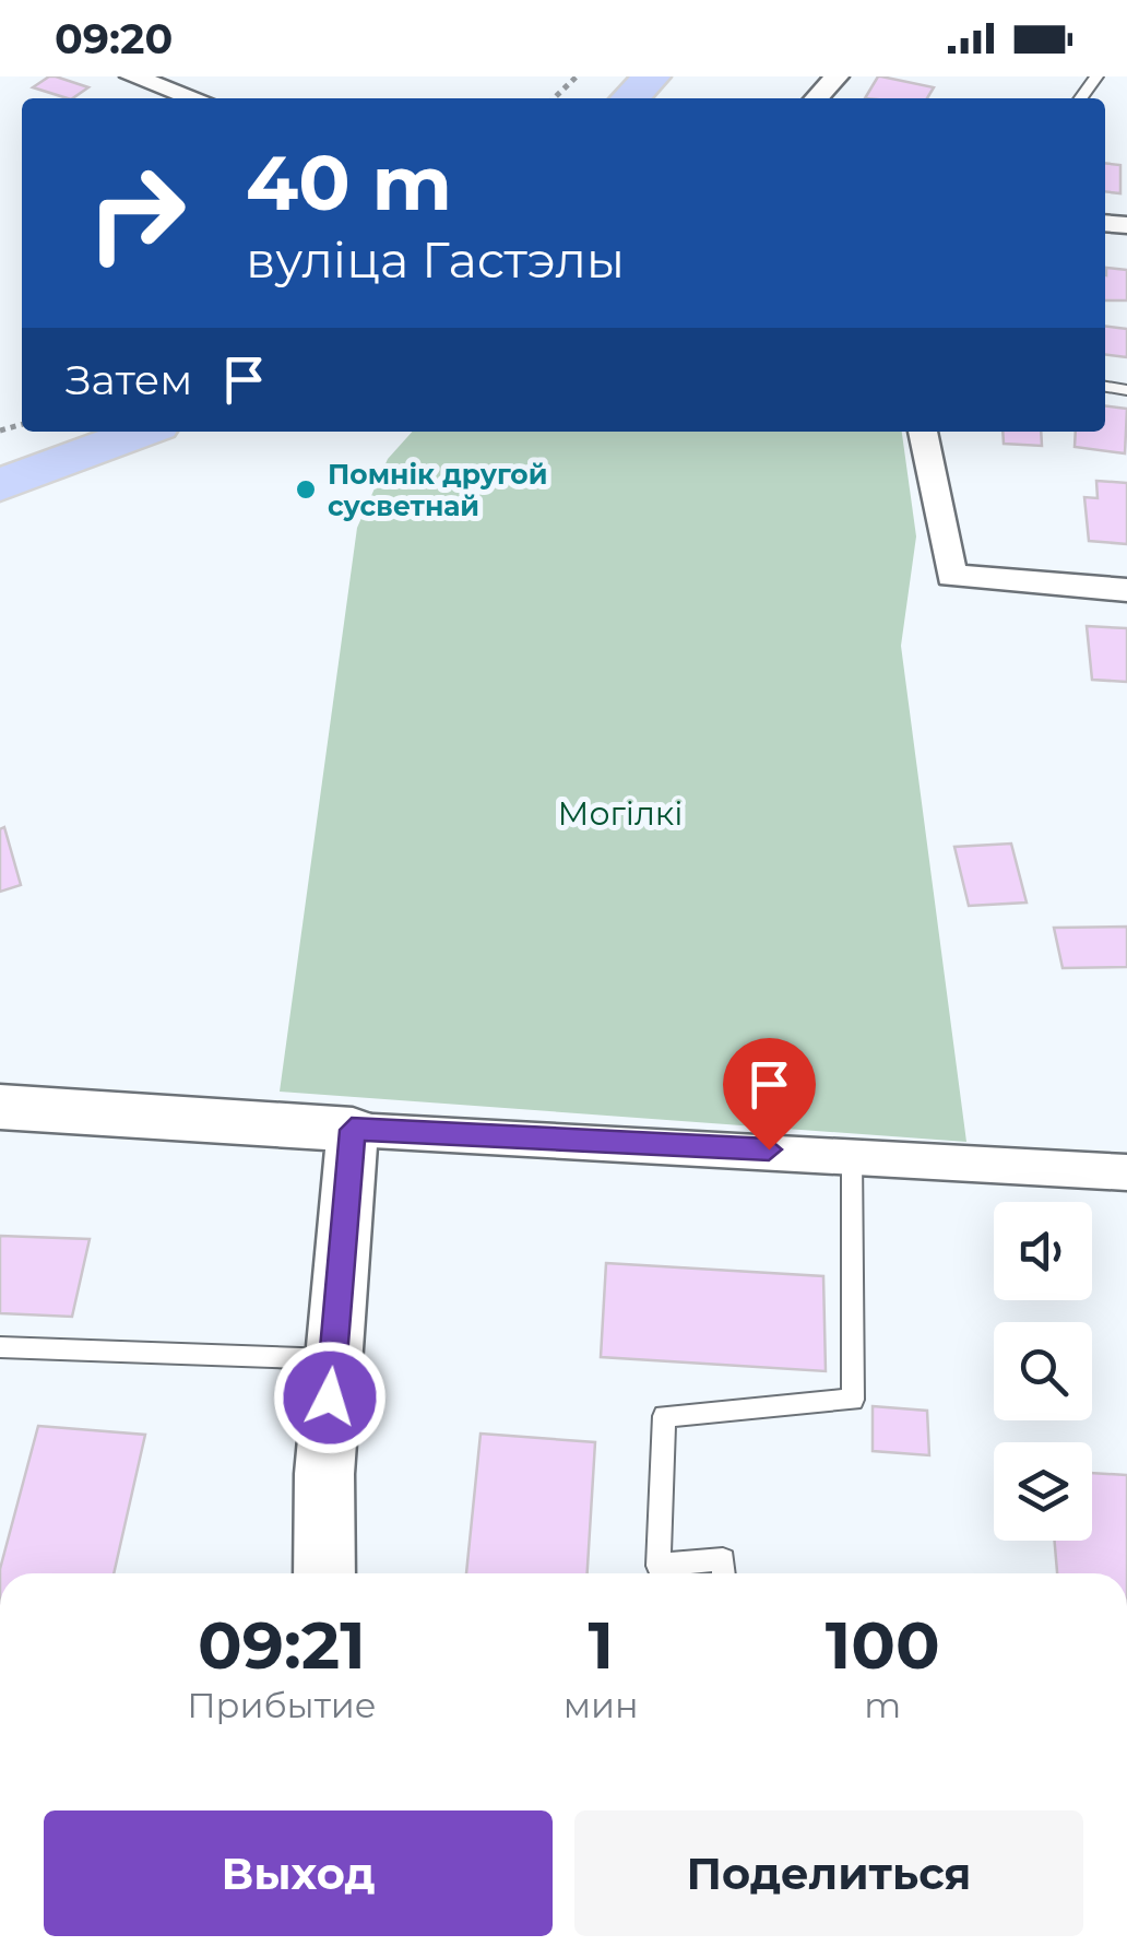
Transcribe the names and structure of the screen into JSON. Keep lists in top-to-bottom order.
{
  "parks": ["Могілкі"],
  "places": ["Помнік другой сусветнай"],
  "page": {
    "status": "09:20",
    "turn": ["40 m", "вуліца Гастэлы"],
    "then": "Затем",
    "eta": [
      "09:21",
      "Прибытие",
      "1",
      "мин",
      "100",
      "m"
    ],
    "buttons": ["Выход", "Поделиться"]
  }
}
